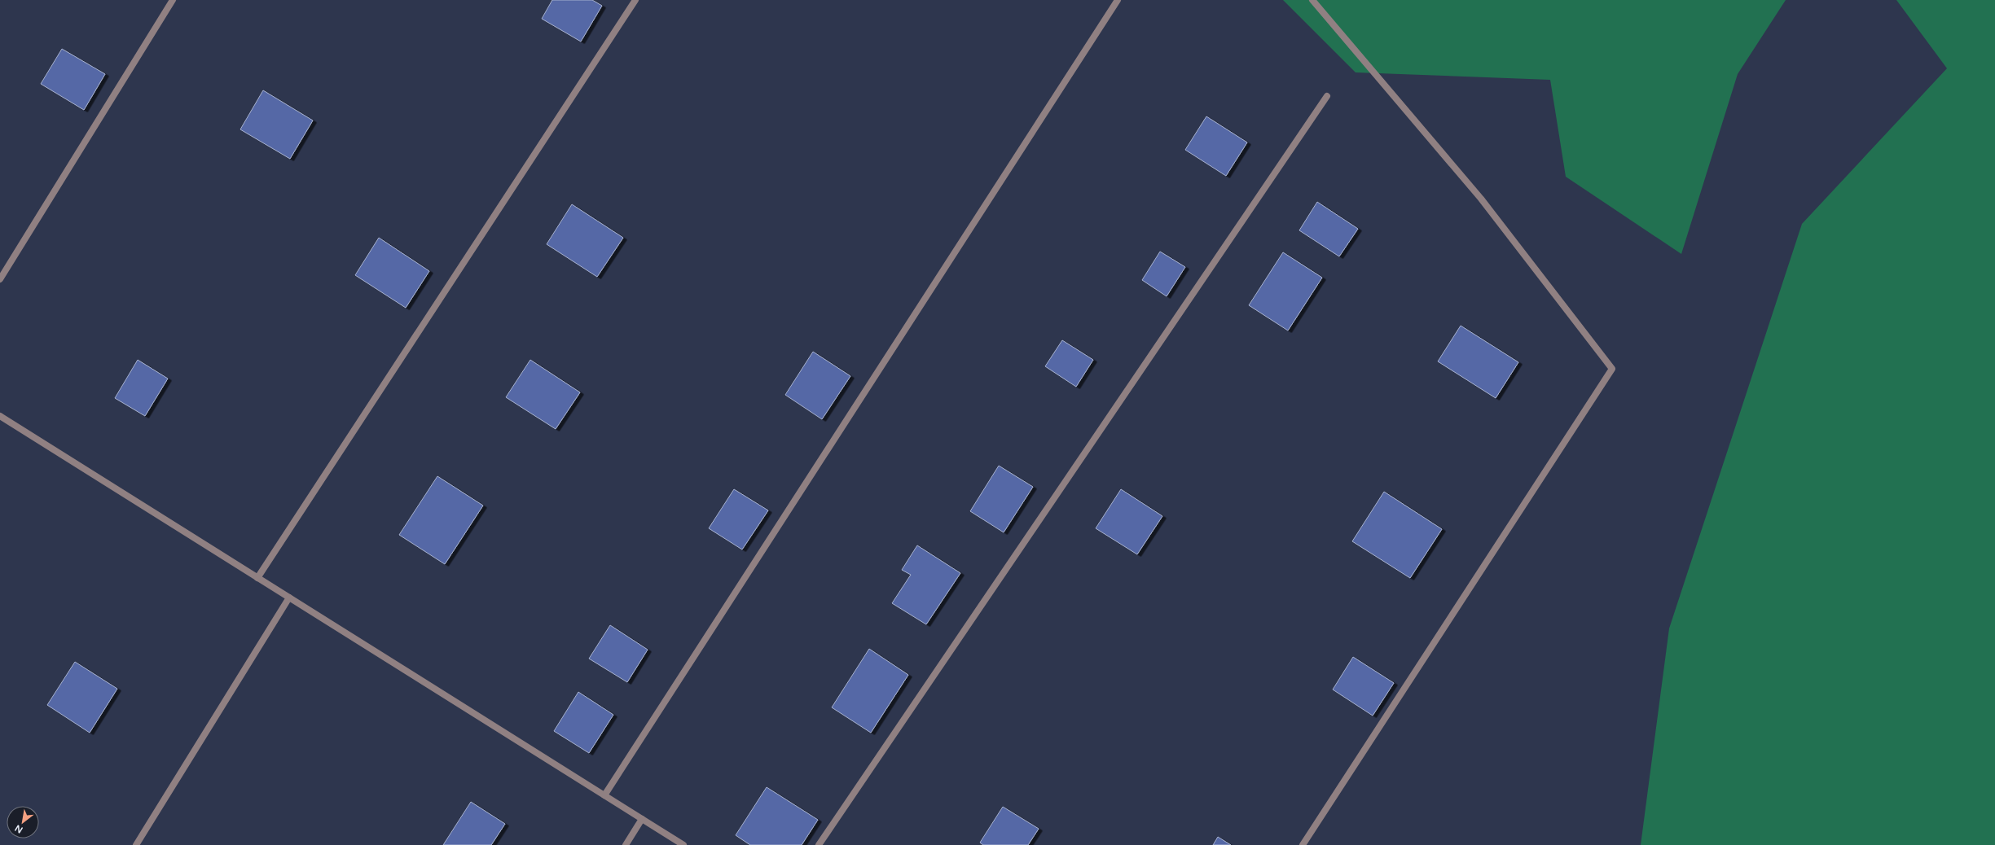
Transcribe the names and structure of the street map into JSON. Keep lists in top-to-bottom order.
{
  "north": "bottom left"
}
